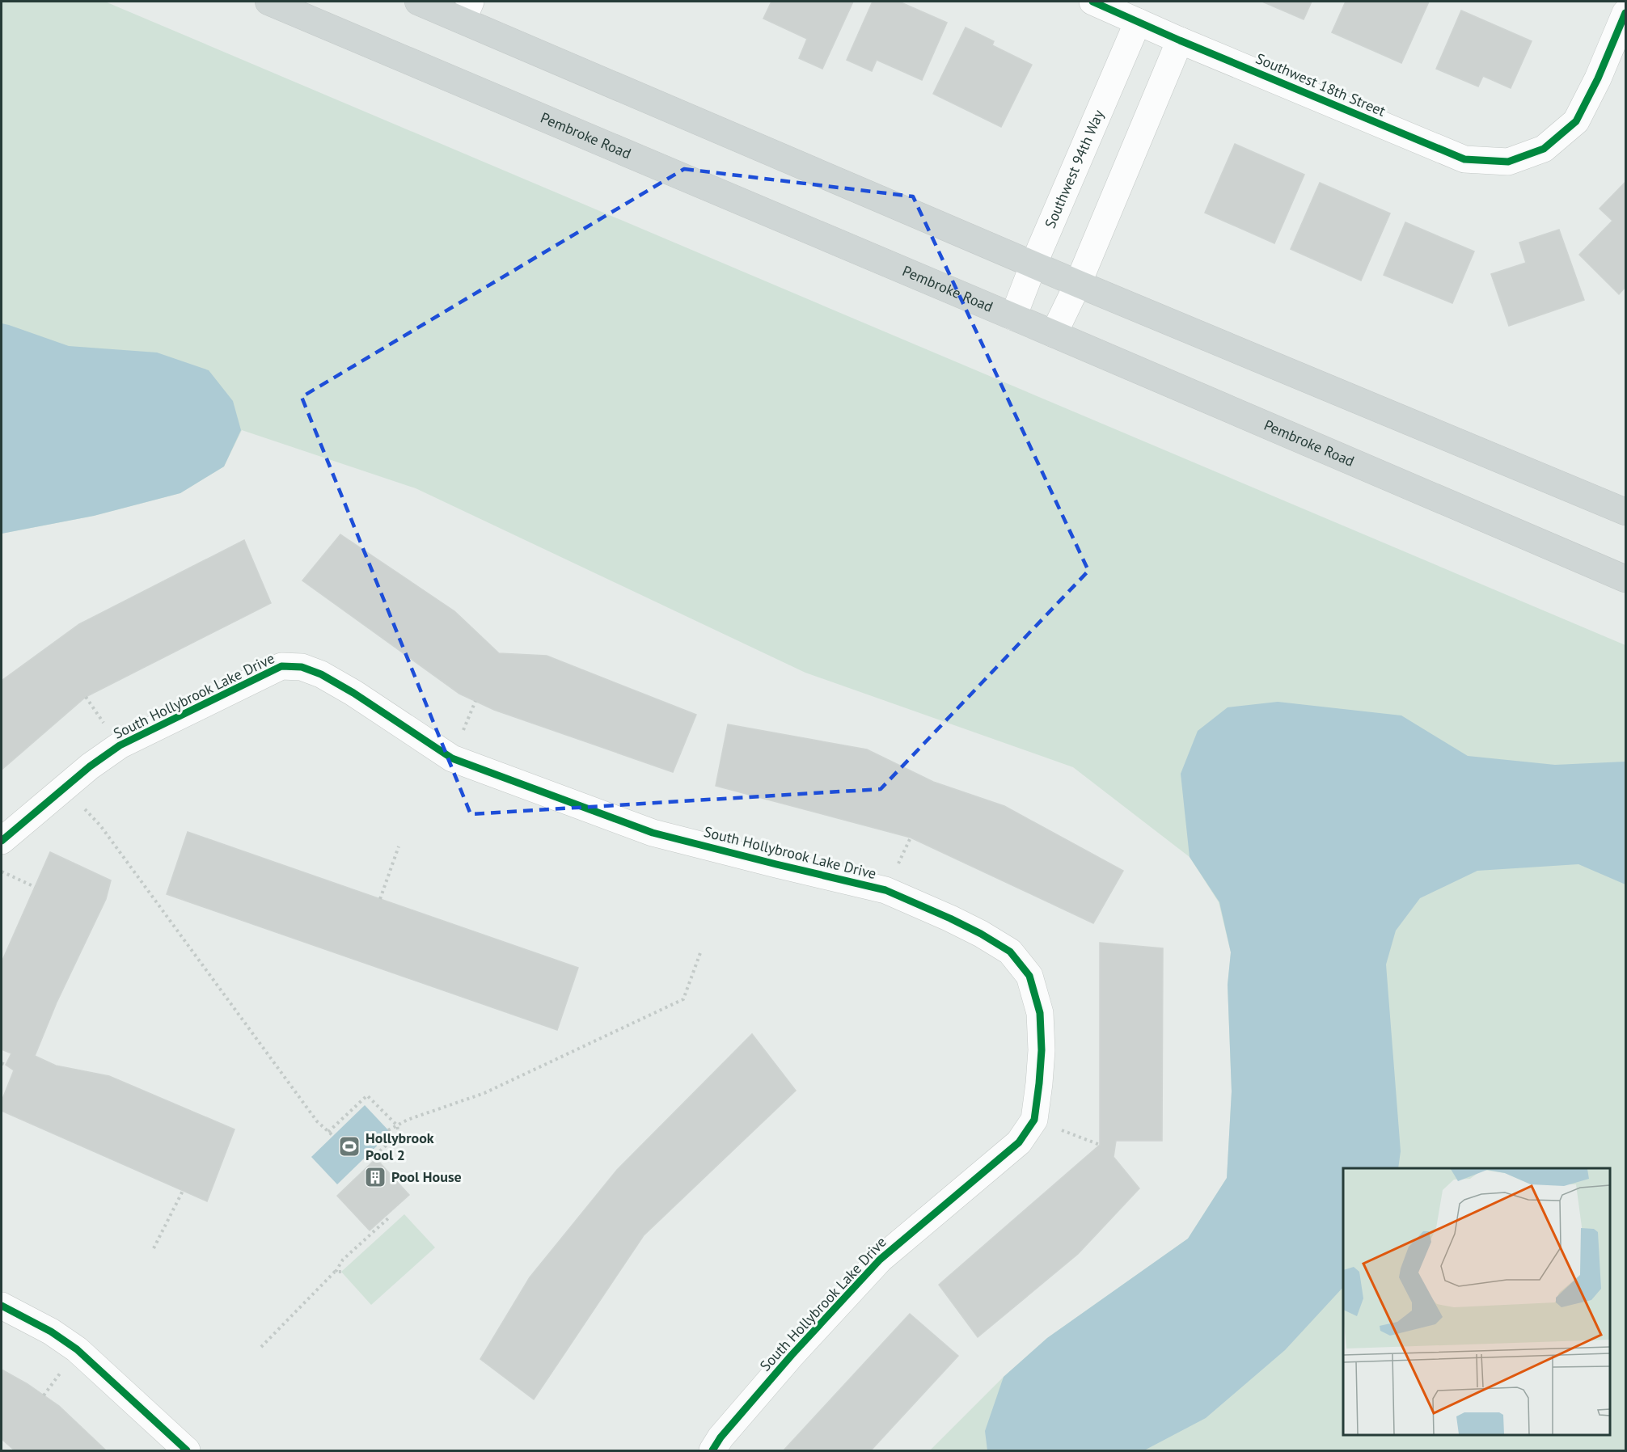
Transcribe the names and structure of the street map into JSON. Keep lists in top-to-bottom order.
{
  "streets": {
    "main road": ["Pembroke Road"],
    "street": ["Southwest 18th Street", "Southwest 94th Way", "South Hollybrook Lake Drive"]
  },
  "crossings": [
    ["Southwest 18th Street", "Southwest 94th Way"],
    ["Pembroke Road", "Southwest 94th Way"]
  ],
  "places": {
    "sports": ["Hollybrook Pool 2"],
    "building": ["Pool House"]
  }
}
